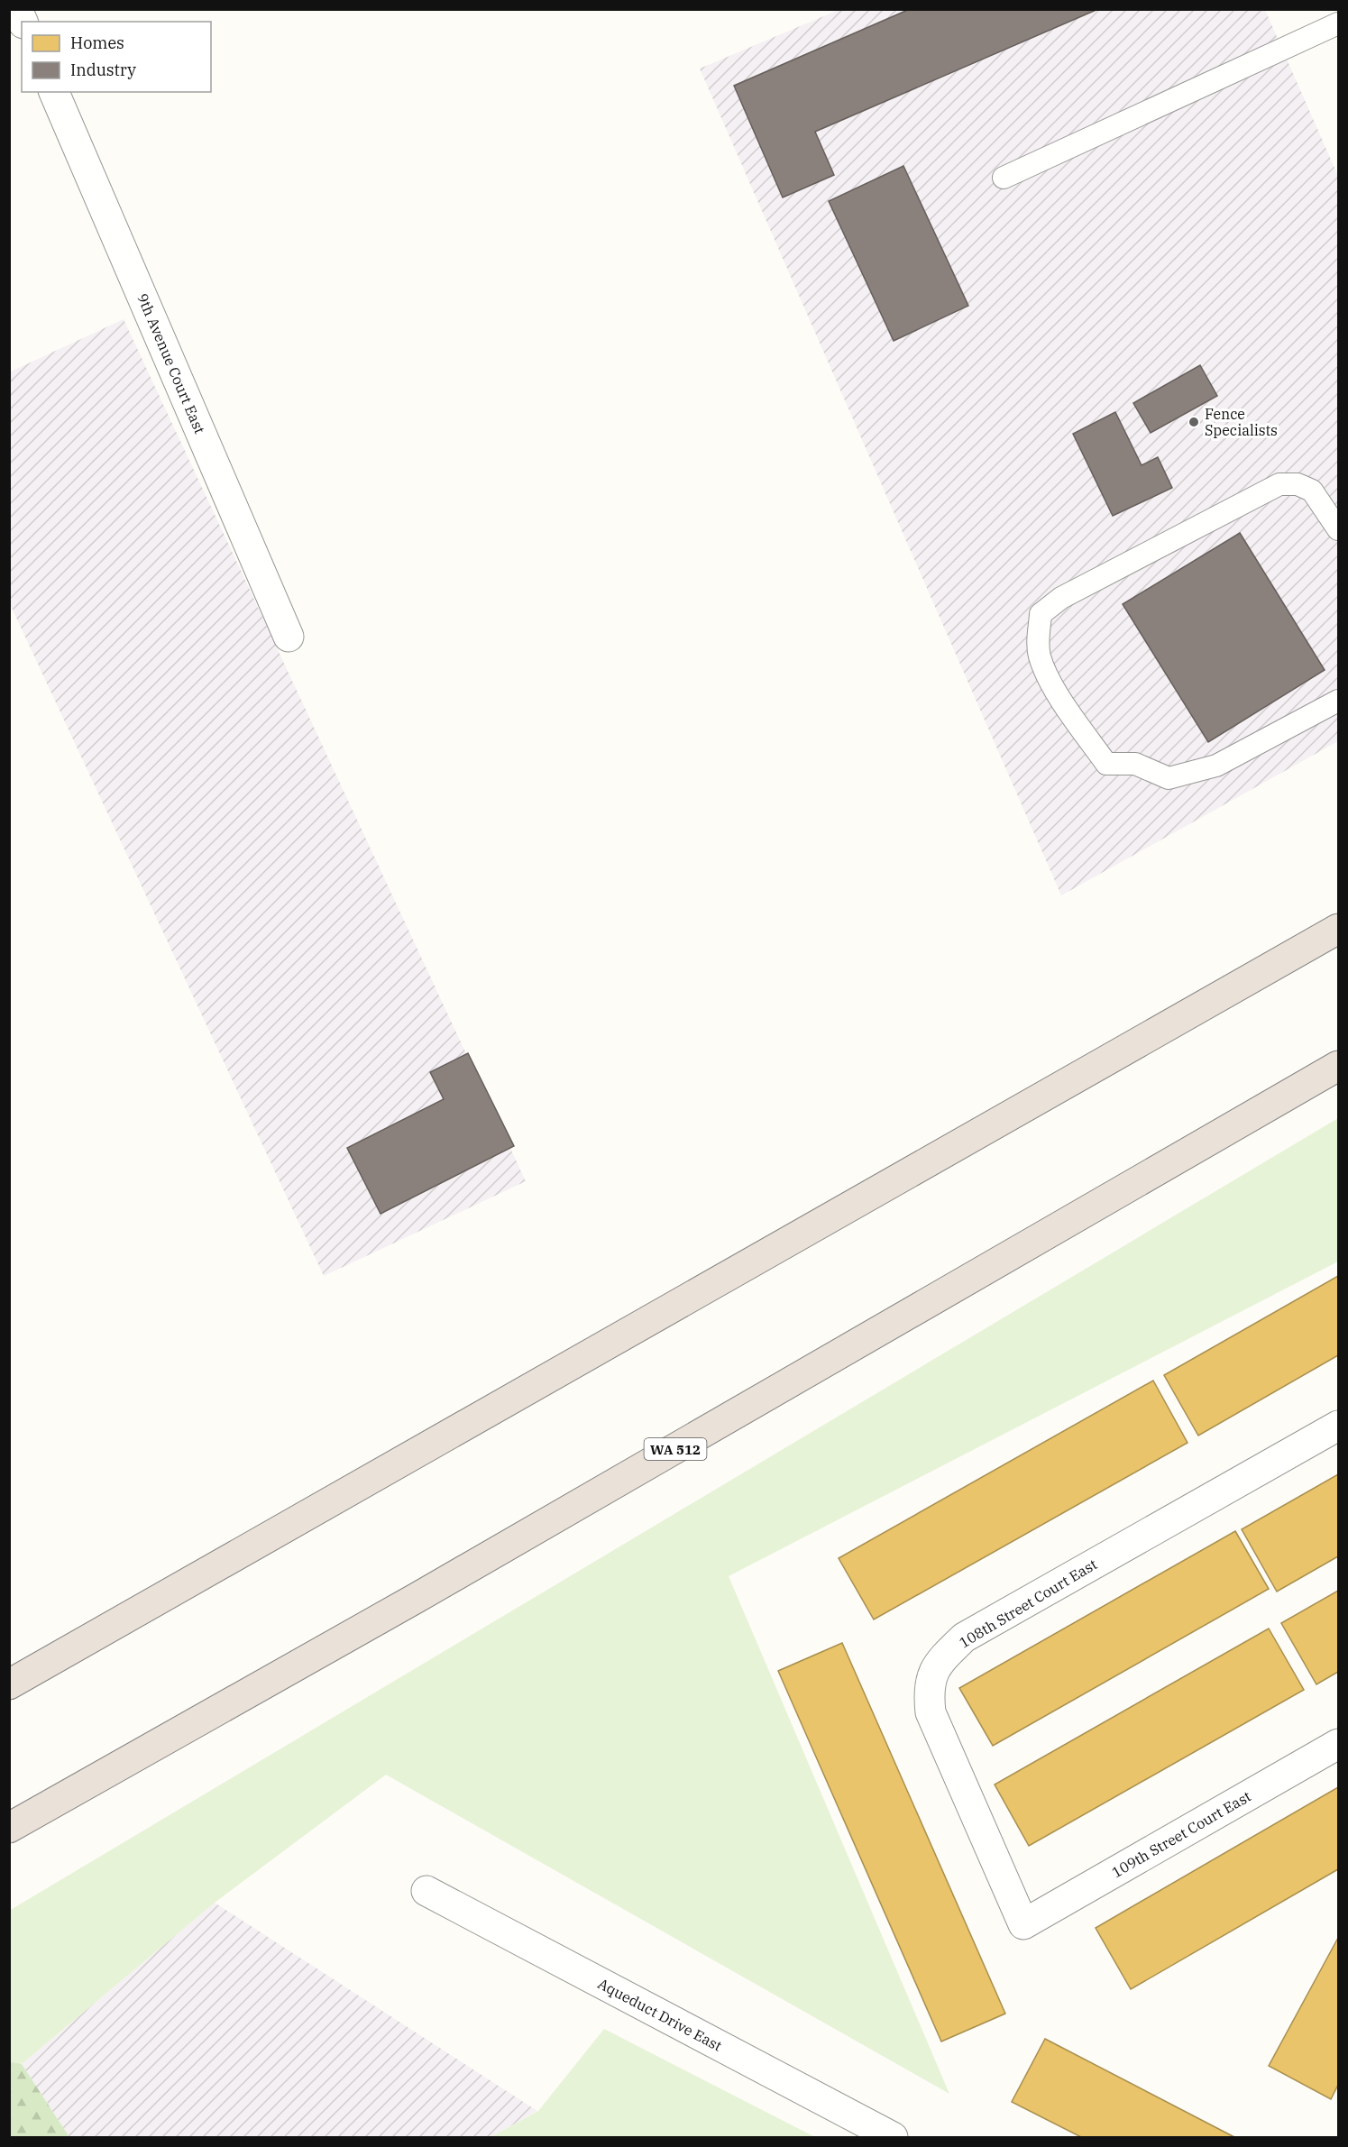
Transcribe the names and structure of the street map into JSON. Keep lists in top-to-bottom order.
{
  "streets": {
    "highway": ["WA 512"],
    "street": [
      "9th Avenue Court East",
      "108th Street Court East",
      "109th Street Court East",
      "Aqueduct Drive East"
    ]
  },
  "crossings": [
    ["108th Street Court East", "109th Street Court East"]
  ],
  "places": ["Fence Specialists"],
  "legend": ["Homes", "Industry"]
}
